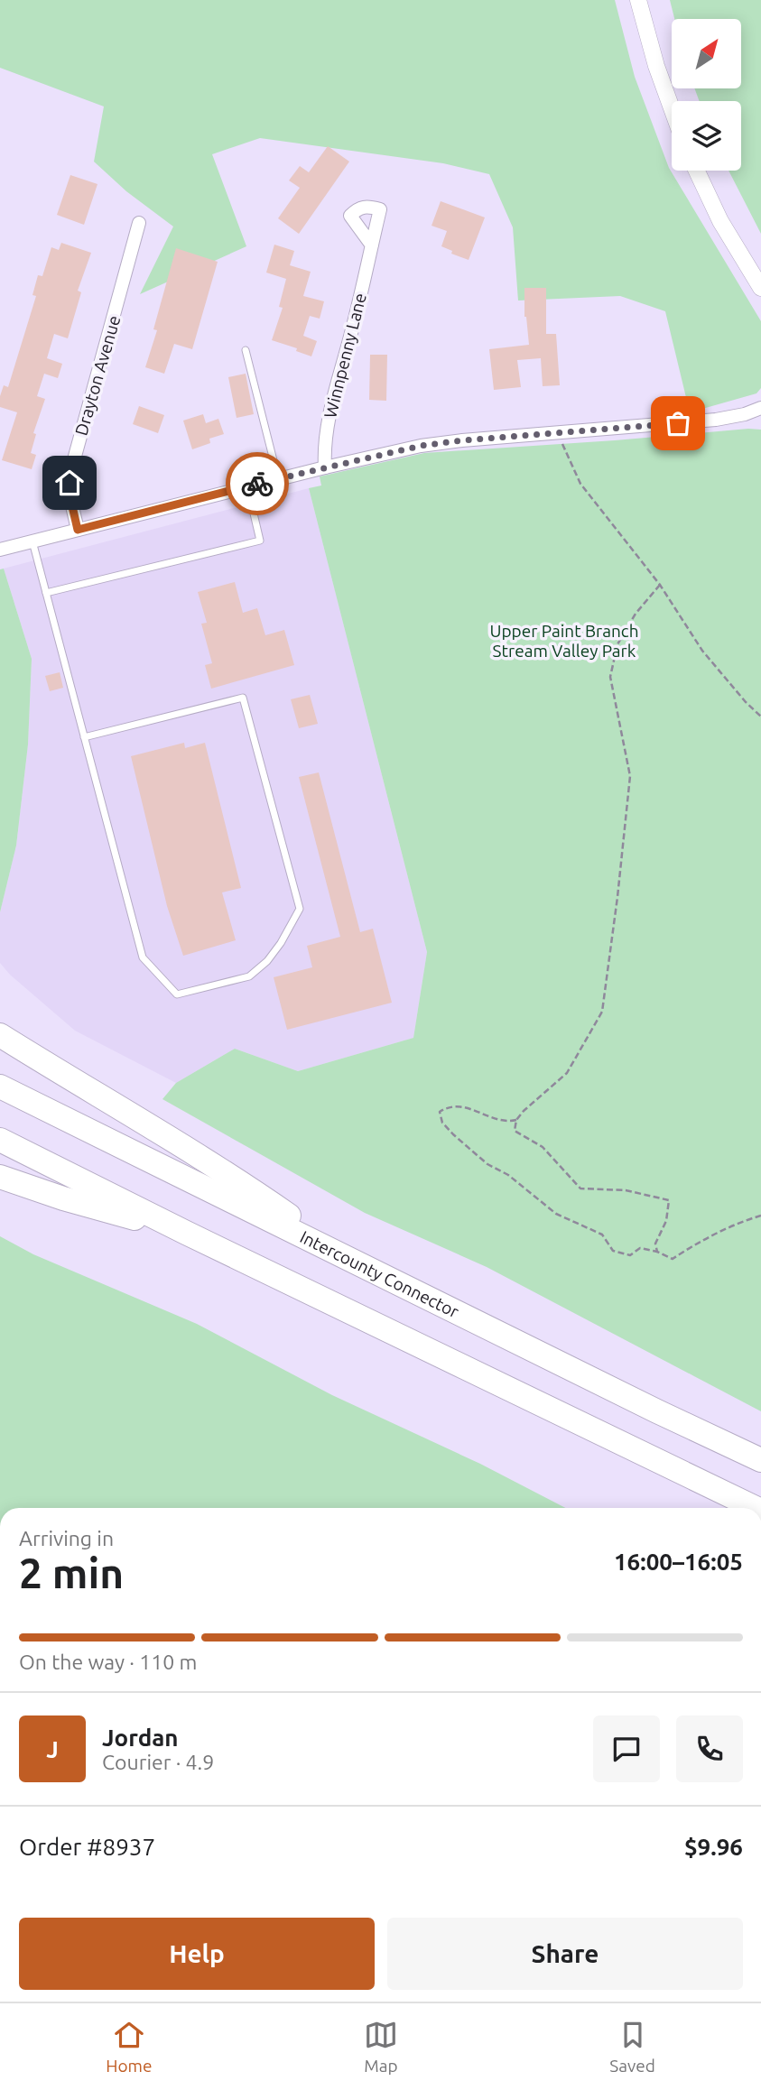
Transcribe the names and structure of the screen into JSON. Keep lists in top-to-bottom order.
{
  "streets": {
    "highway": ["Intercounty Connector"],
    "street": ["Winnpenny Lane", "Drayton Avenue"]
  },
  "parks": ["Upper Paint Branch Stream Valley Park"],
  "north": "top right",
  "page": {
    "heading": ["2 min", "Arriving in", "16:00–16:05"],
    "panel": [
      "Jordan",
      "Courier · 4.9",
      "Order #8937",
      "$9.96"
    ],
    "bar": "On the way · 110 m",
    "round": "J",
    "buttons": ["Help", "Share"],
    "tabs": ["Home", "Map", "Saved"]
  }
}
